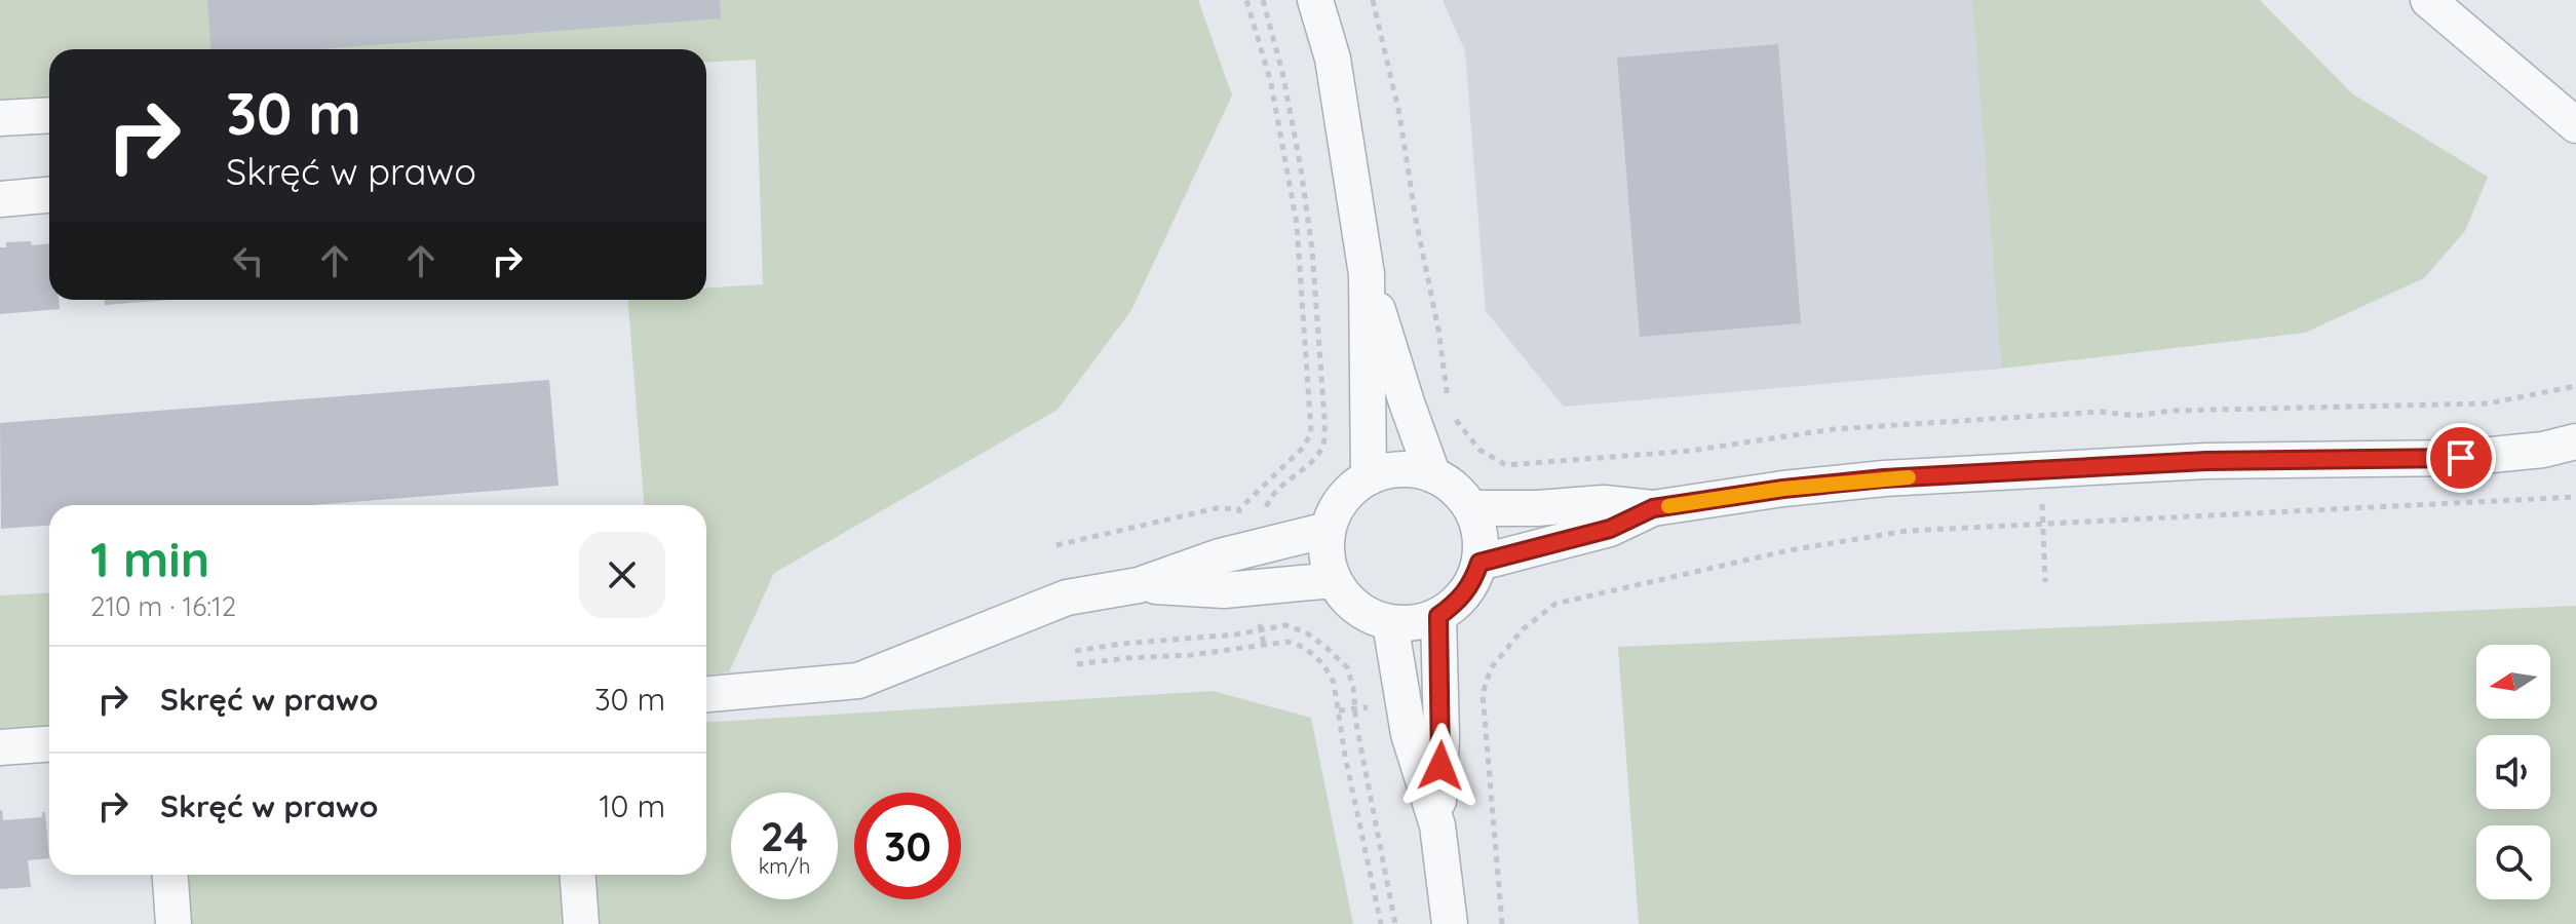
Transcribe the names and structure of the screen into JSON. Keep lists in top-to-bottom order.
{
  "north": "left",
  "page": {
    "turn": ["30 m", "Skręć w prawo"],
    "heading": ["1 min", "210 m · 16:12"],
    "list": [
      {
        "name": "Skręć w prawo",
        "value": "30 m"
      },
      {
        "name": "Skręć w prawo",
        "value": "10 m"
      }
    ],
    "speed": "24 km/h",
    "limit": "30"
  }
}
